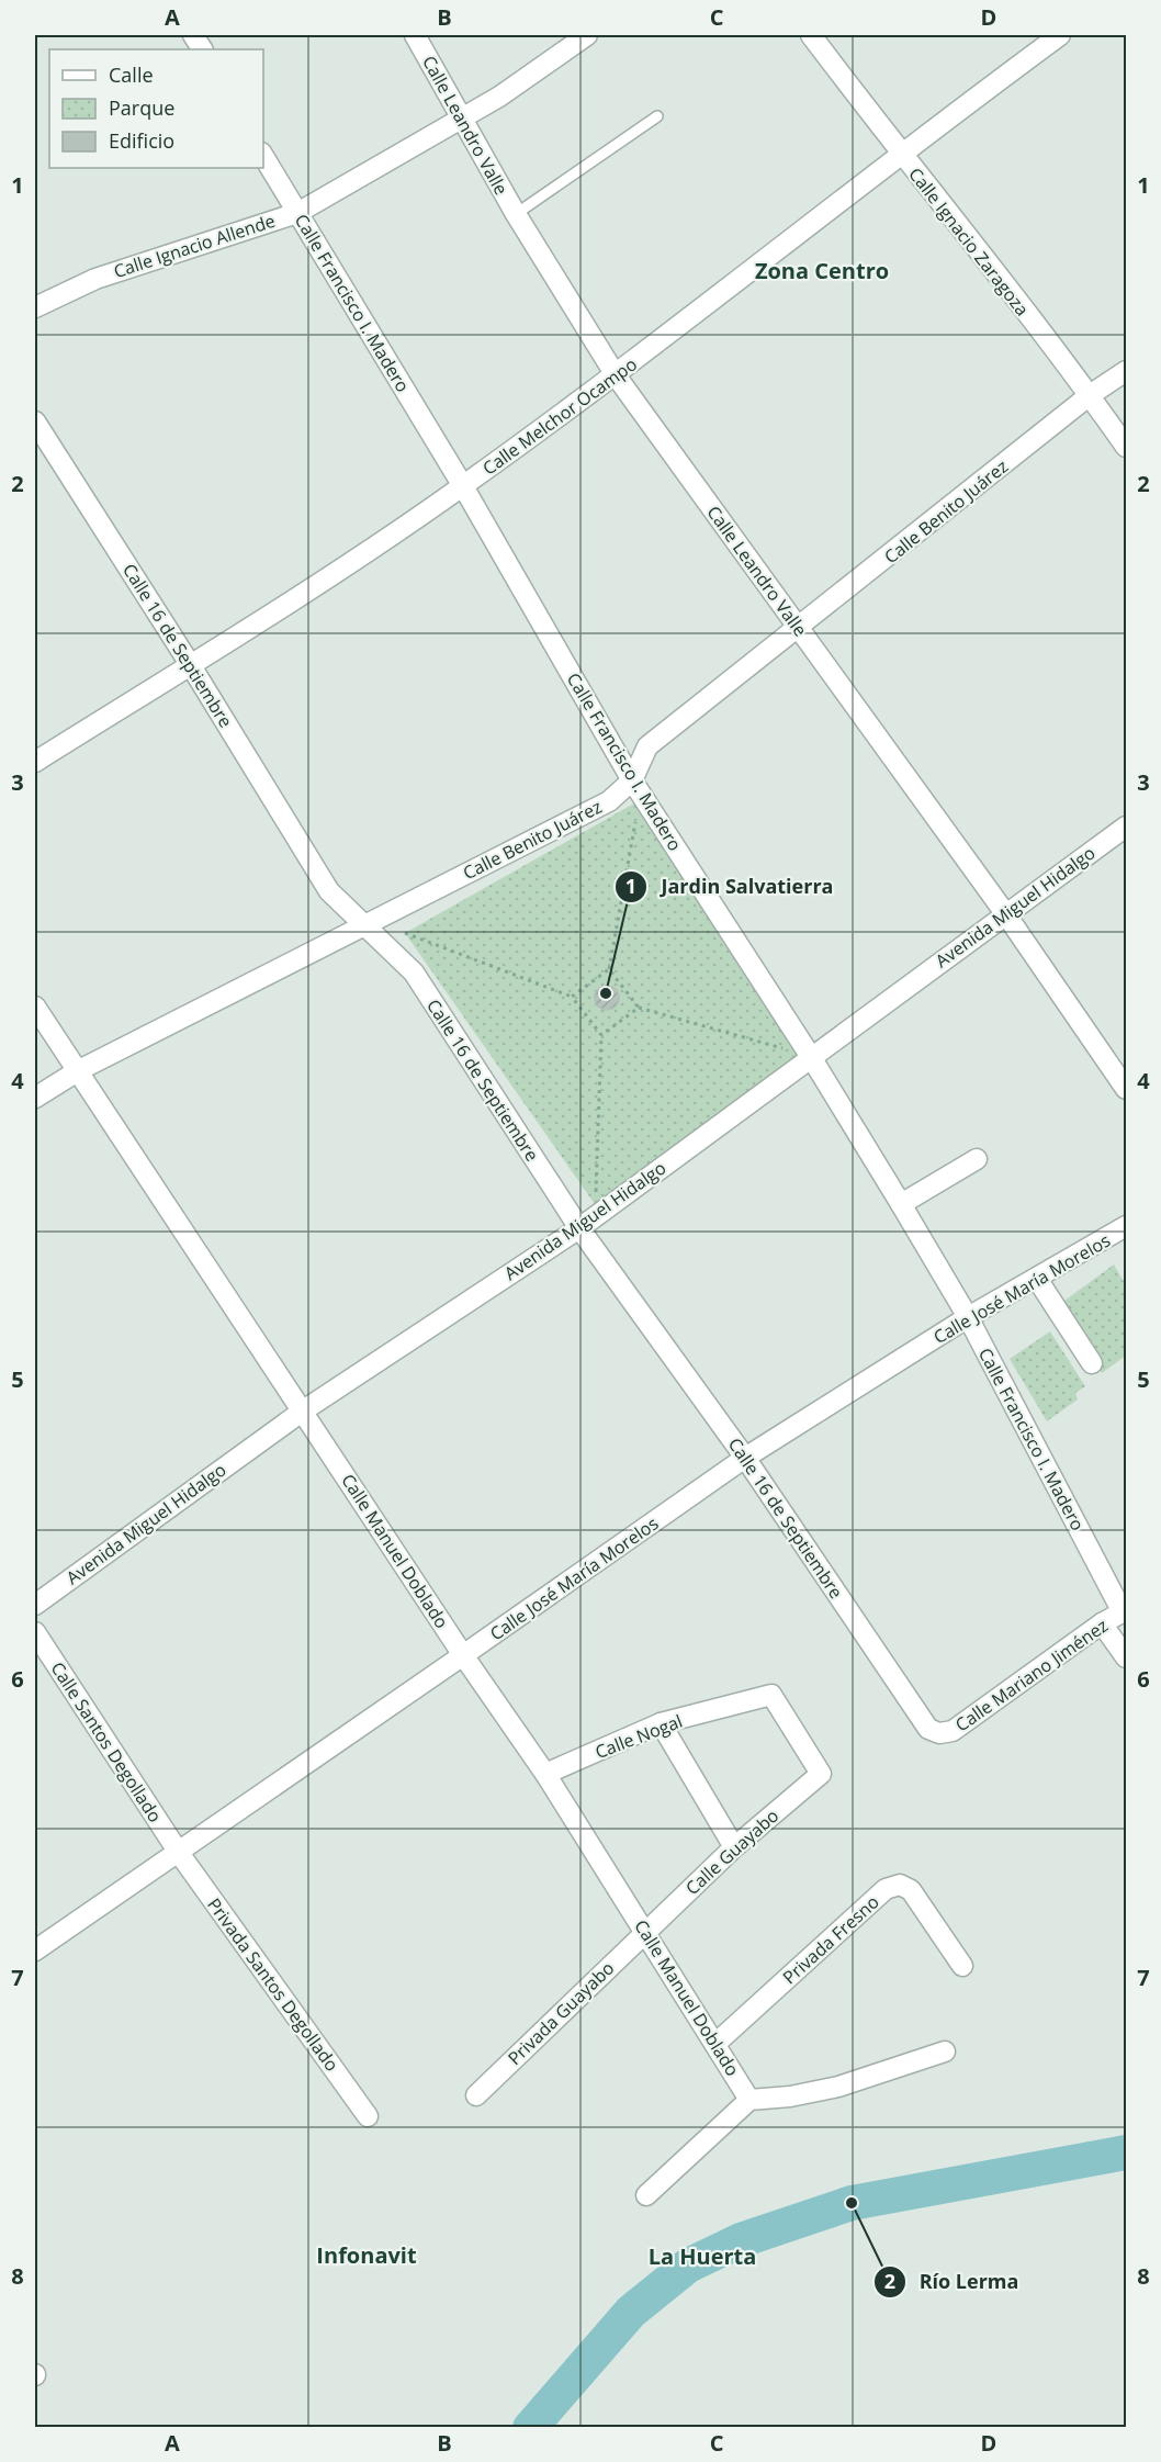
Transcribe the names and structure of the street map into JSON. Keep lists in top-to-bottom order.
{
  "streets": {
    "street": [
      "Calle Leandro Valle",
      "Calle Ignacio Zaragoza",
      "Calle Ignacio Allende",
      "Calle Francisco I. Madero",
      "Calle Melchor Ocampo",
      "Calle Benito Juárez",
      "Calle 16 de Septiembre",
      "Avenida Miguel Hidalgo",
      "Calle José María Morelos",
      "Calle Manuel Doblado",
      "Calle Mariano Jiménez",
      "Calle Nogal",
      "Calle Santos Degollado",
      "Calle Guayabo",
      "Privada Fresno",
      "Privada Santos Degollado",
      "Privada Guayabo"
    ]
  },
  "crossings": [
    ["Calle Leandro Valle", "Calle Ignacio Allende"],
    ["Calle Leandro Valle", "Calle Melchor Ocampo"],
    ["Calle Leandro Valle", "Calle Benito Juárez"],
    ["Calle Leandro Valle", "Avenida Miguel Hidalgo"],
    ["Calle Ignacio Zaragoza", "Calle Melchor Ocampo"],
    ["Calle Ignacio Zaragoza", "Calle Benito Juárez"],
    ["Calle Ignacio Allende", "Calle Francisco I. Madero"],
    ["Calle Francisco I. Madero", "Calle Melchor Ocampo"],
    ["Calle Francisco I. Madero", "Calle Benito Juárez"],
    ["Calle Francisco I. Madero", "Avenida Miguel Hidalgo"],
    ["Calle Francisco I. Madero", "Calle José María Morelos"],
    ["Calle Francisco I. Madero", "Calle Mariano Jiménez"],
    ["Calle Melchor Ocampo", "Calle 16 de Septiembre"],
    ["Calle Benito Juárez", "Calle 16 de Septiembre"],
    ["Calle Benito Juárez", "Calle Manuel Doblado"],
    ["Calle 16 de Septiembre", "Avenida Miguel Hidalgo"],
    ["Calle 16 de Septiembre", "Calle José María Morelos"],
    ["Calle 16 de Septiembre", "Calle Mariano Jiménez"],
    ["Avenida Miguel Hidalgo", "Calle Manuel Doblado"],
    ["Calle José María Morelos", "Calle Manuel Doblado"],
    ["Calle José María Morelos", "Calle Santos Degollado"],
    ["Calle José María Morelos", "Privada Santos Degollado"],
    ["Calle Manuel Doblado", "Calle Nogal"],
    ["Calle Manuel Doblado", "Calle Guayabo"],
    ["Calle Manuel Doblado", "Privada Fresno"],
    ["Calle Manuel Doblado", "Privada Guayabo"],
    ["Calle Nogal", "Calle Guayabo"],
    ["Calle Santos Degollado", "Privada Santos Degollado"],
    ["Calle Guayabo", "Privada Guayabo"]
  ],
  "districts": ["Zona Centro", "Infonavit", "La Huerta"],
  "places": ["Jardin Salvatierra", "Río Lerma"],
  "legend": ["Calle", "Parque", "Edificio"],
  "grid": {
    "columns": [
      "A",
      "B",
      "C",
      "D"
    ],
    "rows": [
      "1",
      "2",
      "3",
      "4",
      "5",
      "6",
      "7",
      "8"
    ]
  }
}
